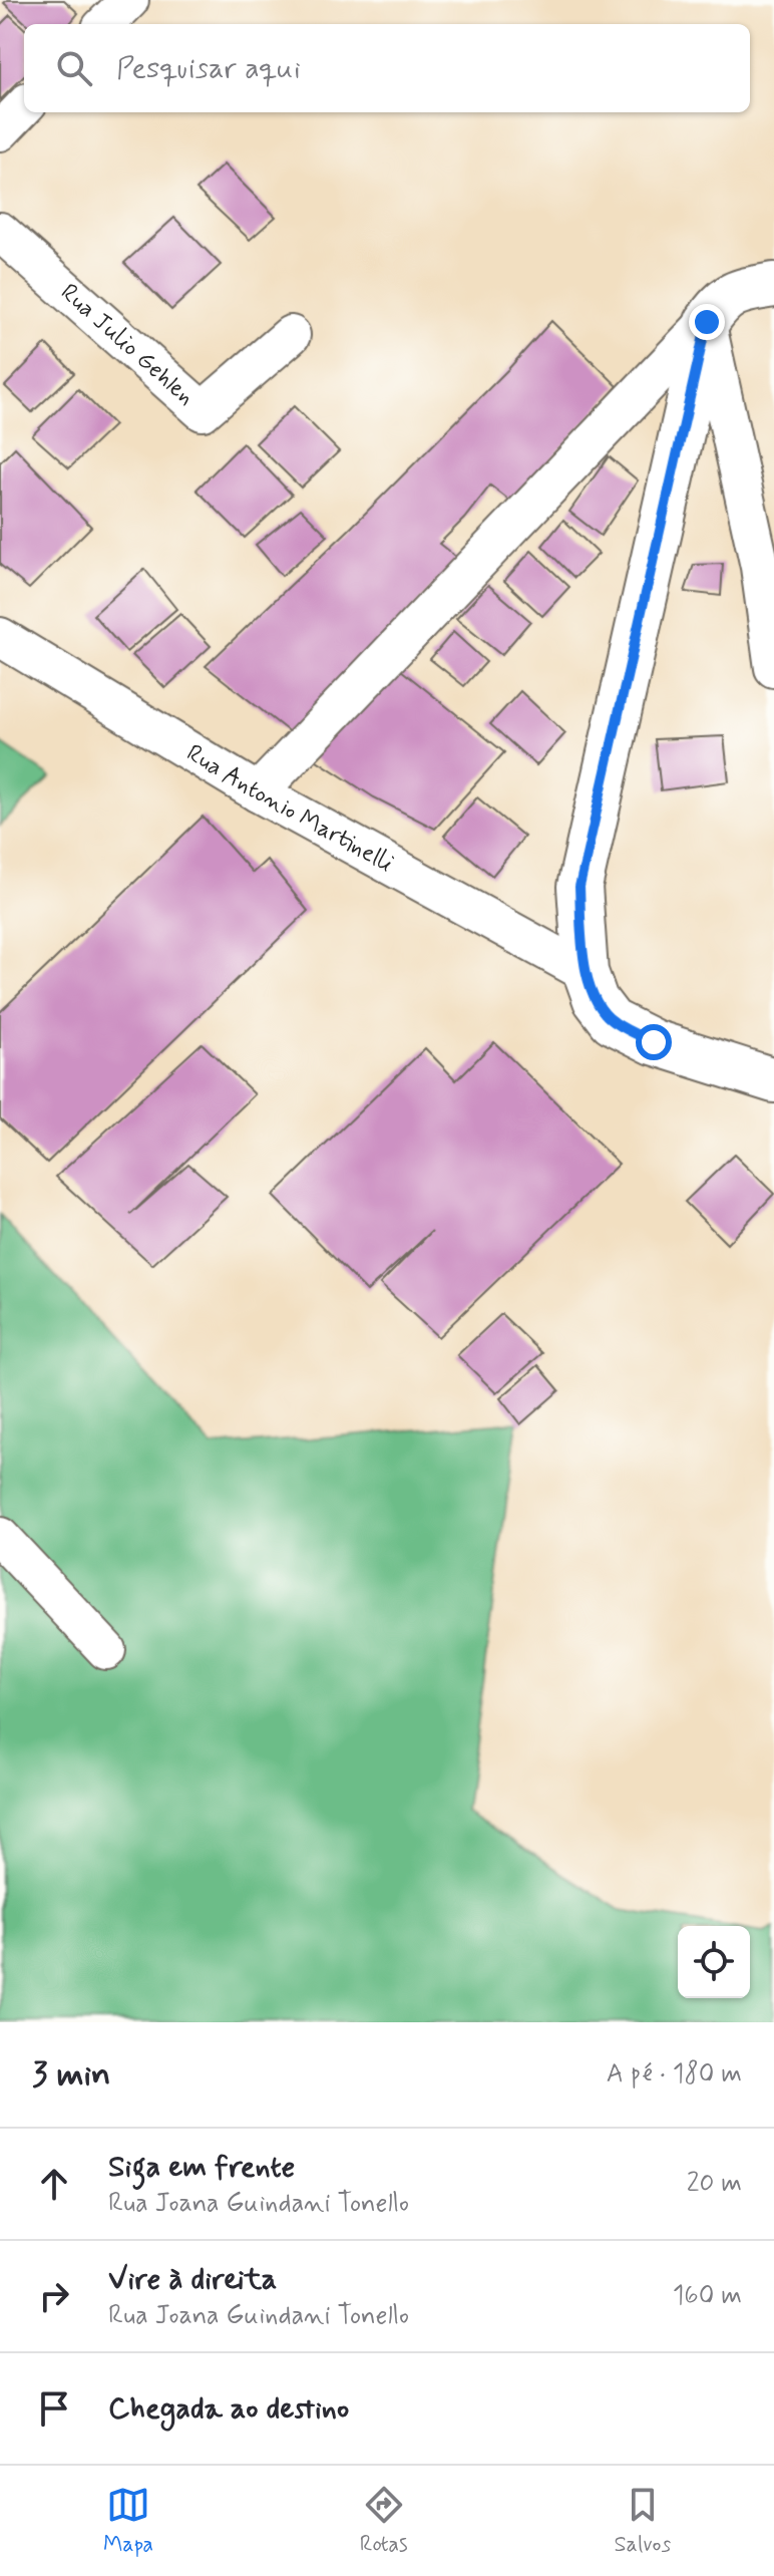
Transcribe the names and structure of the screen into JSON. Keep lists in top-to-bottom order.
{
  "streets": {
    "street": ["Rua Julio Gehlen", "Rua Antonio Martinelli"]
  },
  "page": {
    "search": "Pesquisar aqui",
    "heading": ["3 min", "A pé · 180 m"],
    "list": [
      ["Siga em frente", "Rua Joana Guindani Tonello", "20 m"],
      ["Vire à direita", "Rua Joana Guindani Tonello", "160 m"],
      "Chegada ao destino"
    ],
    "nav": ["Mapa", "Rotas", "Salvos"]
  }
}
